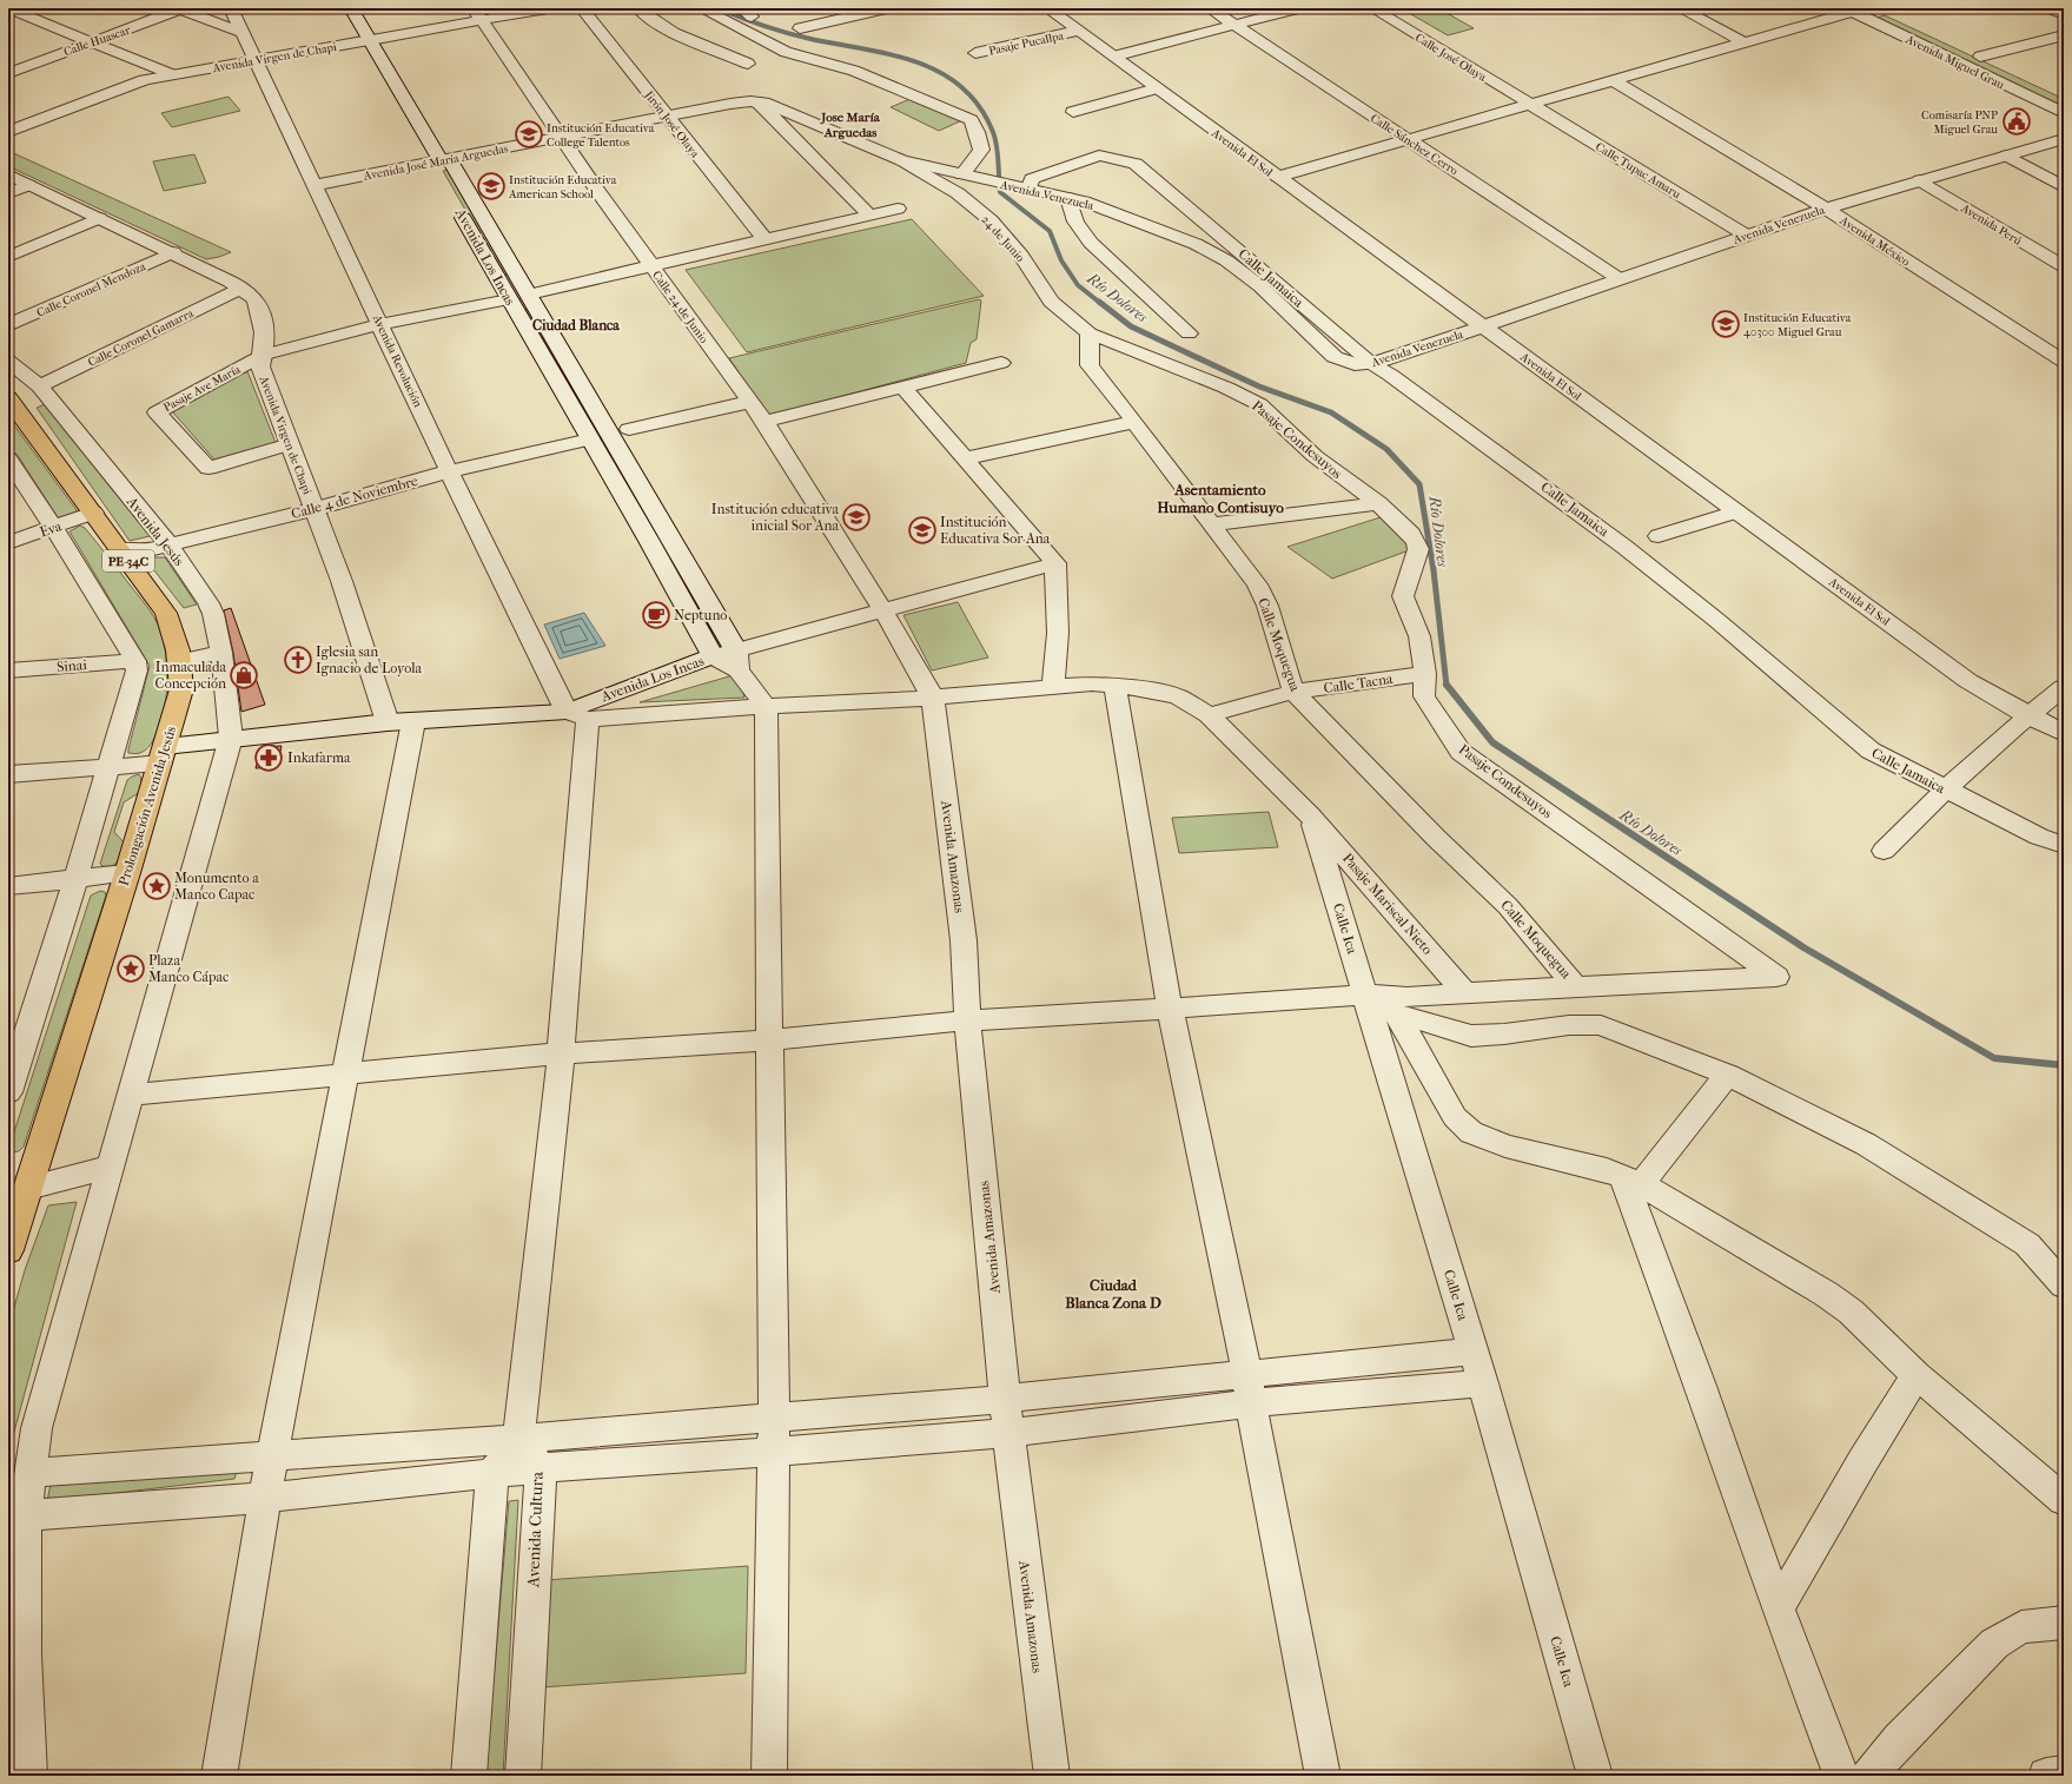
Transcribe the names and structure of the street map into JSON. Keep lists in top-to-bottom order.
{
  "streets": {
    "main road": ["PE-34C", "Prolongación Avenida Jesús"],
    "street": [
      "Calle Huascar",
      "Pasaje Pucallpa",
      "Avenida Virgen de Chapi",
      "Calle José Olaya",
      "Avenida Miguel Grau",
      "Jirón José Olaya",
      "Calle Sánchez Cerro",
      "Avenida El Sol",
      "Avenida José María Arguedas",
      "Calle Tupac Amaru",
      "Avenida Venezuela",
      "Avenida Perú",
      "24 de Junio",
      "Avenida México",
      "Avenida Los Incas",
      "Calle Jamaica",
      "Calle Coronel Mendoza",
      "Calle 24 de Junio",
      "Calle Coronel Gamarra",
      "Avenida Revolución",
      "Pasaje Ave María",
      "Pasaje Condesuyos",
      "Calle 4 de Noviembre",
      "Eva",
      "Avenida Jesús",
      "Calle Moquegua",
      "Sinai",
      "Calle Tacna",
      "Avenida Amazonas",
      "Pasaje Mariscal Nieto",
      "Calle Ica",
      "Avenida Cultura"
    ]
  },
  "crossings": [
    ["Pasaje Pucallpa", "Avenida El Sol"],
    ["Avenida Virgen de Chapi", "Avenida Los Incas"],
    ["Avenida Virgen de Chapi", "Calle Coronel Mendoza"],
    ["Avenida Virgen de Chapi", "Calle 24 de Junio"],
    ["Avenida Virgen de Chapi", "Calle Coronel Gamarra"],
    ["Avenida Virgen de Chapi", "Avenida Revolución"],
    ["Avenida Virgen de Chapi", "Pasaje Ave María"],
    ["Avenida Virgen de Chapi", "Calle 4 de Noviembre"],
    ["Calle José Olaya", "Calle Tupac Amaru"],
    ["Jirón José Olaya", "Avenida José María Arguedas"],
    ["Calle Sánchez Cerro", "Avenida Venezuela"],
    ["Avenida El Sol", "Avenida Venezuela"],
    ["Avenida José María Arguedas", "Avenida Venezuela"],
    ["Avenida José María Arguedas", "Avenida Los Incas"],
    ["Avenida José María Arguedas", "Calle 24 de Junio"],
    ["Avenida José María Arguedas", "Avenida Revolución"],
    ["Calle Tupac Amaru", "Avenida Venezuela"],
    ["Avenida Venezuela", "Avenida Perú"],
    ["Avenida Venezuela", "24 de Junio"],
    ["Avenida Venezuela", "Avenida México"],
    ["Avenida Venezuela", "Calle Jamaica"],
    ["24 de Junio", "Pasaje Condesuyos"],
    ["24 de Junio", "Calle Moquegua"],
    ["Avenida Los Incas", "Avenida Revolución"],
    ["Avenida Los Incas", "Calle 4 de Noviembre"],
    ["Avenida Los Incas", "Avenida Jesús"],
    ["Avenida Los Incas", "Prolongación Avenida Jesús"],
    ["Avenida Los Incas", "Pasaje Mariscal Nieto"],
    ["Calle 24 de Junio", "Avenida Amazonas"],
    ["Calle 24 de Junio", "Pasaje Mariscal Nieto"],
    ["Calle Coronel Gamarra", "Avenida Jesús"],
    ["Avenida Revolución", "Calle 4 de Noviembre"],
    ["Avenida Revolución", "Pasaje Mariscal Nieto"],
    ["Pasaje Condesuyos", "Calle Moquegua"],
    ["Pasaje Condesuyos", "Calle Tacna"],
    ["Calle 4 de Noviembre", "Avenida Jesús"],
    ["Calle 4 de Noviembre", "Prolongación Avenida Jesús"],
    ["Eva", "Prolongación Avenida Jesús"],
    ["Calle Moquegua", "Calle Tacna"],
    ["Calle Tacna", "Pasaje Mariscal Nieto"],
    ["Avenida Amazonas", "Pasaje Mariscal Nieto"],
    ["Pasaje Mariscal Nieto", "Calle Ica"]
  ],
  "districts": [
    "Jose María Arguedas",
    "Ciudad Blanca",
    "Asentamiento Humano Contisuyo",
    "Ciudad Blanca Zona D"
  ],
  "water": ["Río Dolores"],
  "places": {
    "public building": ["Comisaría PNP Miguel Grau"],
    "school or university": [
      "Institución Educativa College Talentos",
      "Institución Educativa American School",
      "Institución Educativa 40300 Miguel Grau",
      "Institución educativa inicial Sor Ana",
      "Institución Educativa Sor Ana"
    ],
    "cafe": ["Neptuno"],
    "church": ["Iglesia san Ignacio de Loyola"],
    "shop": ["Inmaculada Concepción"],
    "pharmacy": ["Inkafarma"],
    "place": ["Monumento a Manco Capac", "Plaza Manco Cápac"]
  }
}
